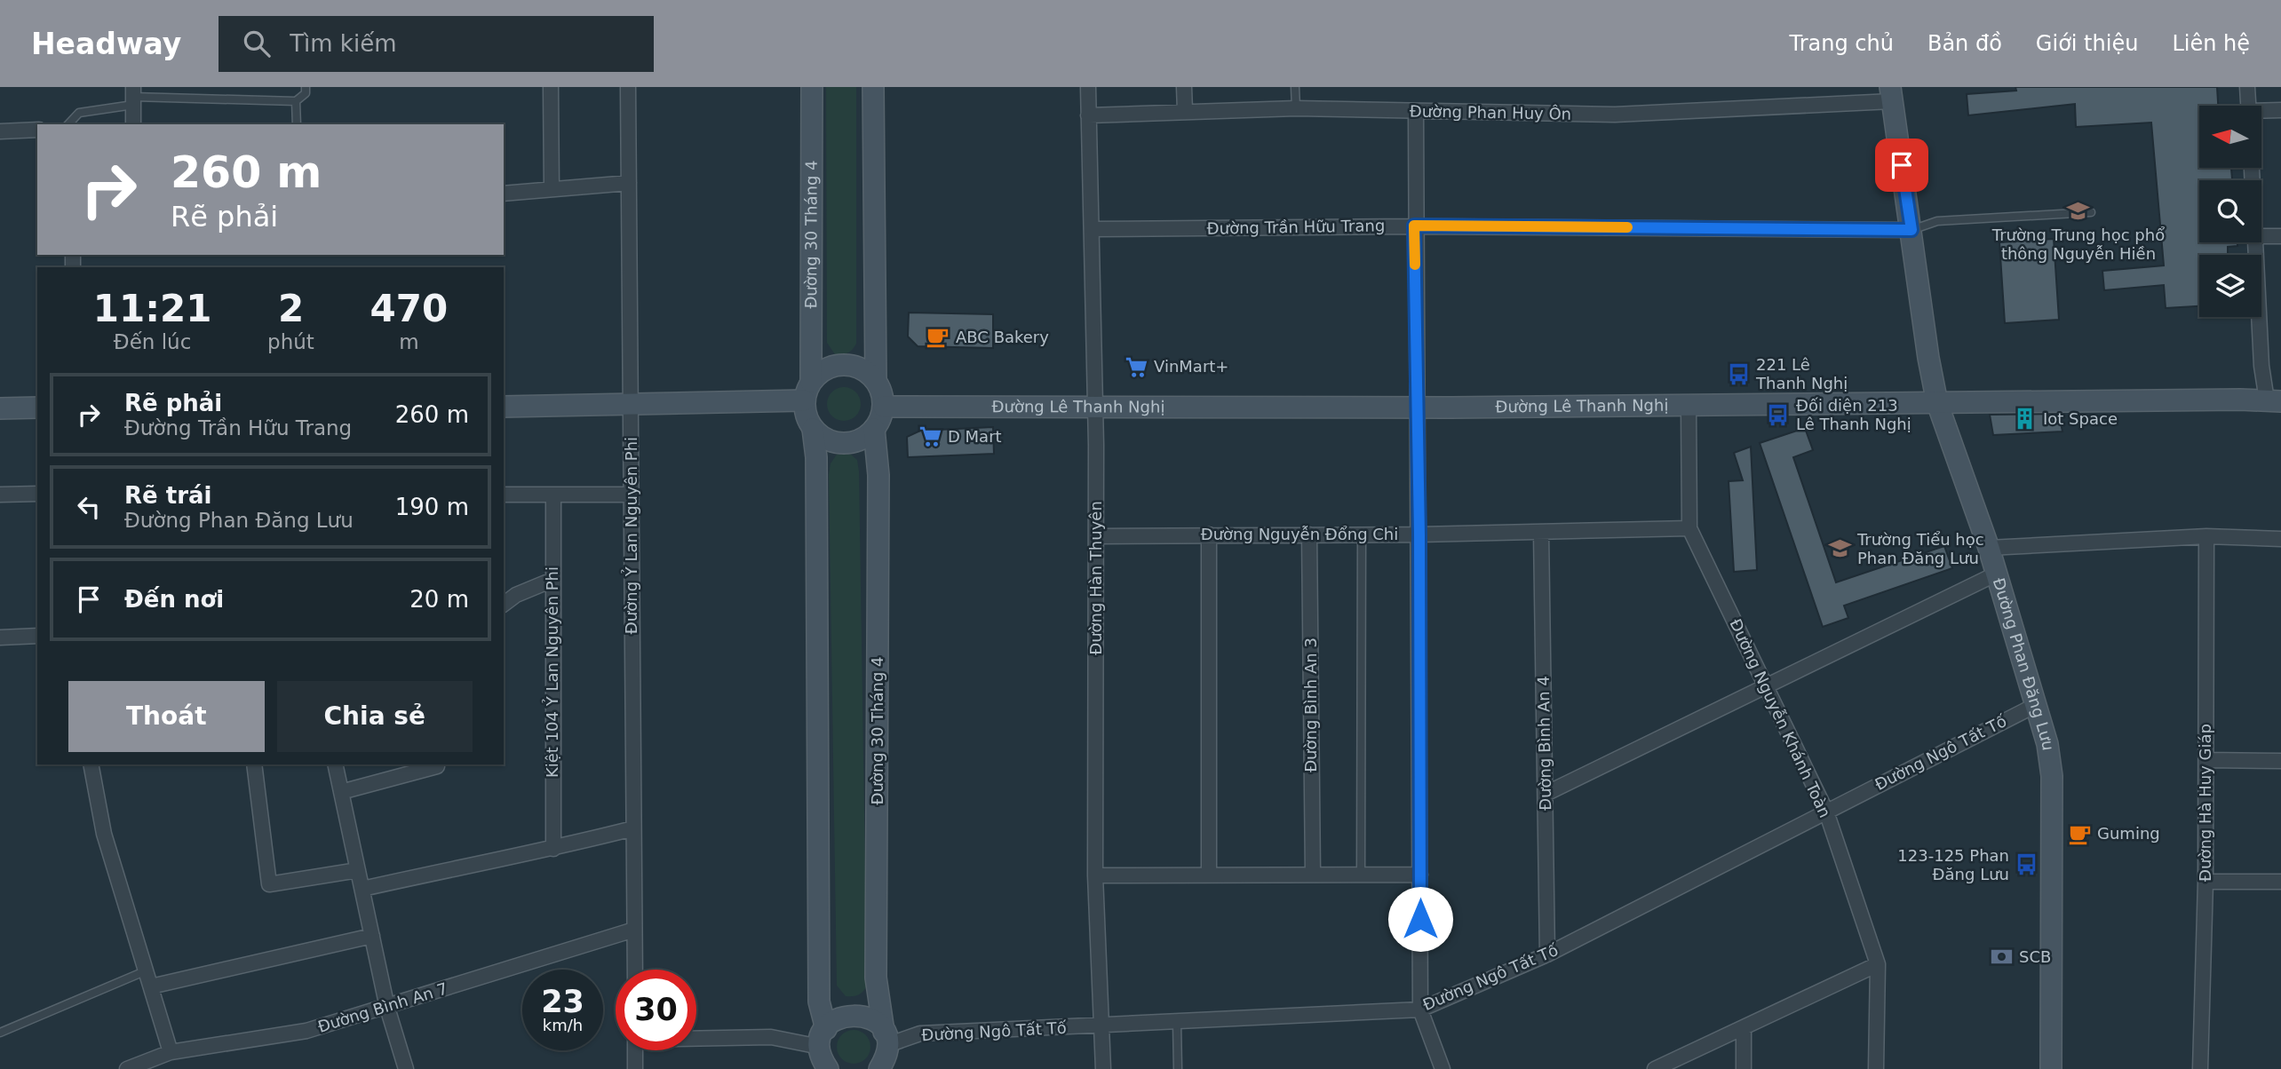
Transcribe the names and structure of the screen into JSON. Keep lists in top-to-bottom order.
{
  "streets": {
    "street": [
      "Đường Phan Huy Ôn",
      "Đường Trần Hữu Trang",
      "Đường 30 Tháng 4",
      "Đường Lê Thanh Nghị",
      "Đường Nguyễn Đổng Chi",
      "Đường Ỷ Lan Nguyên Phi",
      "Đường Hàn Thuyên",
      "Đường Phan Đăng Lưu",
      "Kiệt 104 Ỷ Lan Nguyên Phi",
      "Đường Bình An 3",
      "Đường Nguyễn Khánh Toàn",
      "Đường Bình An 4",
      "Đường Ngô Tất Tố",
      "Đường Hà Huy Giáp",
      "Đường Bình An 7"
    ]
  },
  "crossings": [
    ["Đường Phan Huy Ôn", "Đường Hàn Thuyên"],
    ["Đường Phan Huy Ôn", "Đường Phan Đăng Lưu"],
    ["Đường Trần Hữu Trang", "Đường Hàn Thuyên"],
    ["Đường Trần Hữu Trang", "Đường Phan Đăng Lưu"],
    ["Đường 30 Tháng 4", "Đường Lê Thanh Nghị"],
    ["Đường 30 Tháng 4", "Đường Ngô Tất Tố"],
    ["Đường Lê Thanh Nghị", "Đường Hàn Thuyên"],
    ["Đường Lê Thanh Nghị", "Đường Phan Đăng Lưu"],
    ["Đường Lê Thanh Nghị", "Đường Nguyễn Khánh Toàn"],
    ["Đường Nguyễn Đổng Chi", "Đường Hàn Thuyên"],
    ["Đường Nguyễn Đổng Chi", "Đường Bình An 3"],
    ["Đường Nguyễn Đổng Chi", "Đường Nguyễn Khánh Toàn"],
    ["Đường Nguyễn Đổng Chi", "Đường Bình An 4"],
    ["Đường Ỷ Lan Nguyên Phi", "Đường Bình An 7"],
    ["Đường Hàn Thuyên", "Đường Ngô Tất Tố"],
    ["Đường Phan Đăng Lưu", "Đường Ngô Tất Tố"],
    ["Đường Nguyễn Khánh Toàn", "Đường Ngô Tất Tố"],
    ["Đường Bình An 4", "Đường Ngô Tất Tố"]
  ],
  "places": {
    "school or university": ["Trường Trung học phổ thông Nguyễn Hiền", "Trường Tiểu học Phan Đăng Lưu"],
    "cafe": ["ABC Bakery", "Guming"],
    "supermarket": ["VinMart+", "D Mart"],
    "bus stop": ["221 Lê Thanh Nghị", "Đối diện 213 Lê Thanh Nghị", "123-125 Phan Đăng Lưu"],
    "building": ["Iot Space"],
    "bank": ["SCB"]
  },
  "north": "left",
  "page": {
    "header": "Headway",
    "search": "Tìm kiếm",
    "nav": [
      "Trang chủ",
      "Bản đồ",
      "Giới thiệu",
      "Liên hệ"
    ],
    "turn": ["260 m", "Rẽ phải"],
    "eta": [
      "11:21",
      "Đến lúc",
      "2",
      "phút",
      "470",
      "m"
    ],
    "list": [
      {
        "name": "Rẽ phải",
        "note": "Đường Trần Hữu Trang",
        "value": "260 m"
      },
      {
        "name": "Rẽ trái",
        "note": "Đường Phan Đăng Lưu",
        "value": "190 m"
      },
      {
        "name": "Đến nơi",
        "value": "20 m"
      }
    ],
    "buttons": ["Thoát", "Chia sẻ"],
    "speed": "23 km/h",
    "limit": "30"
  }
}
